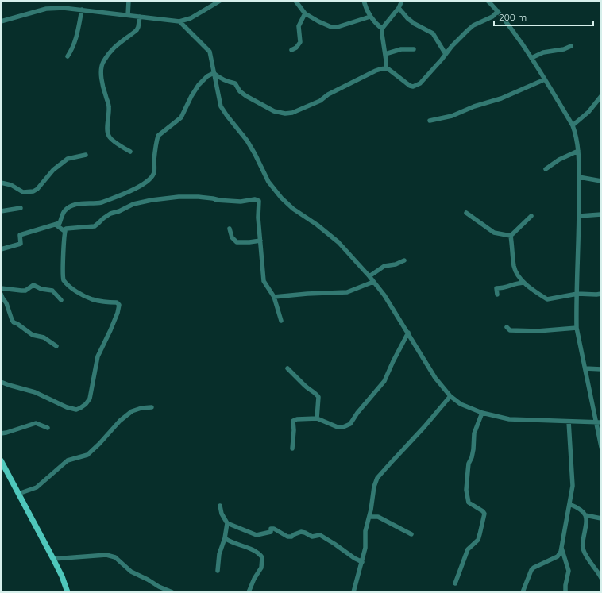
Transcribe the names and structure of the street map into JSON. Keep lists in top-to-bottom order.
{
  "scale_bar": "200 m"
}
